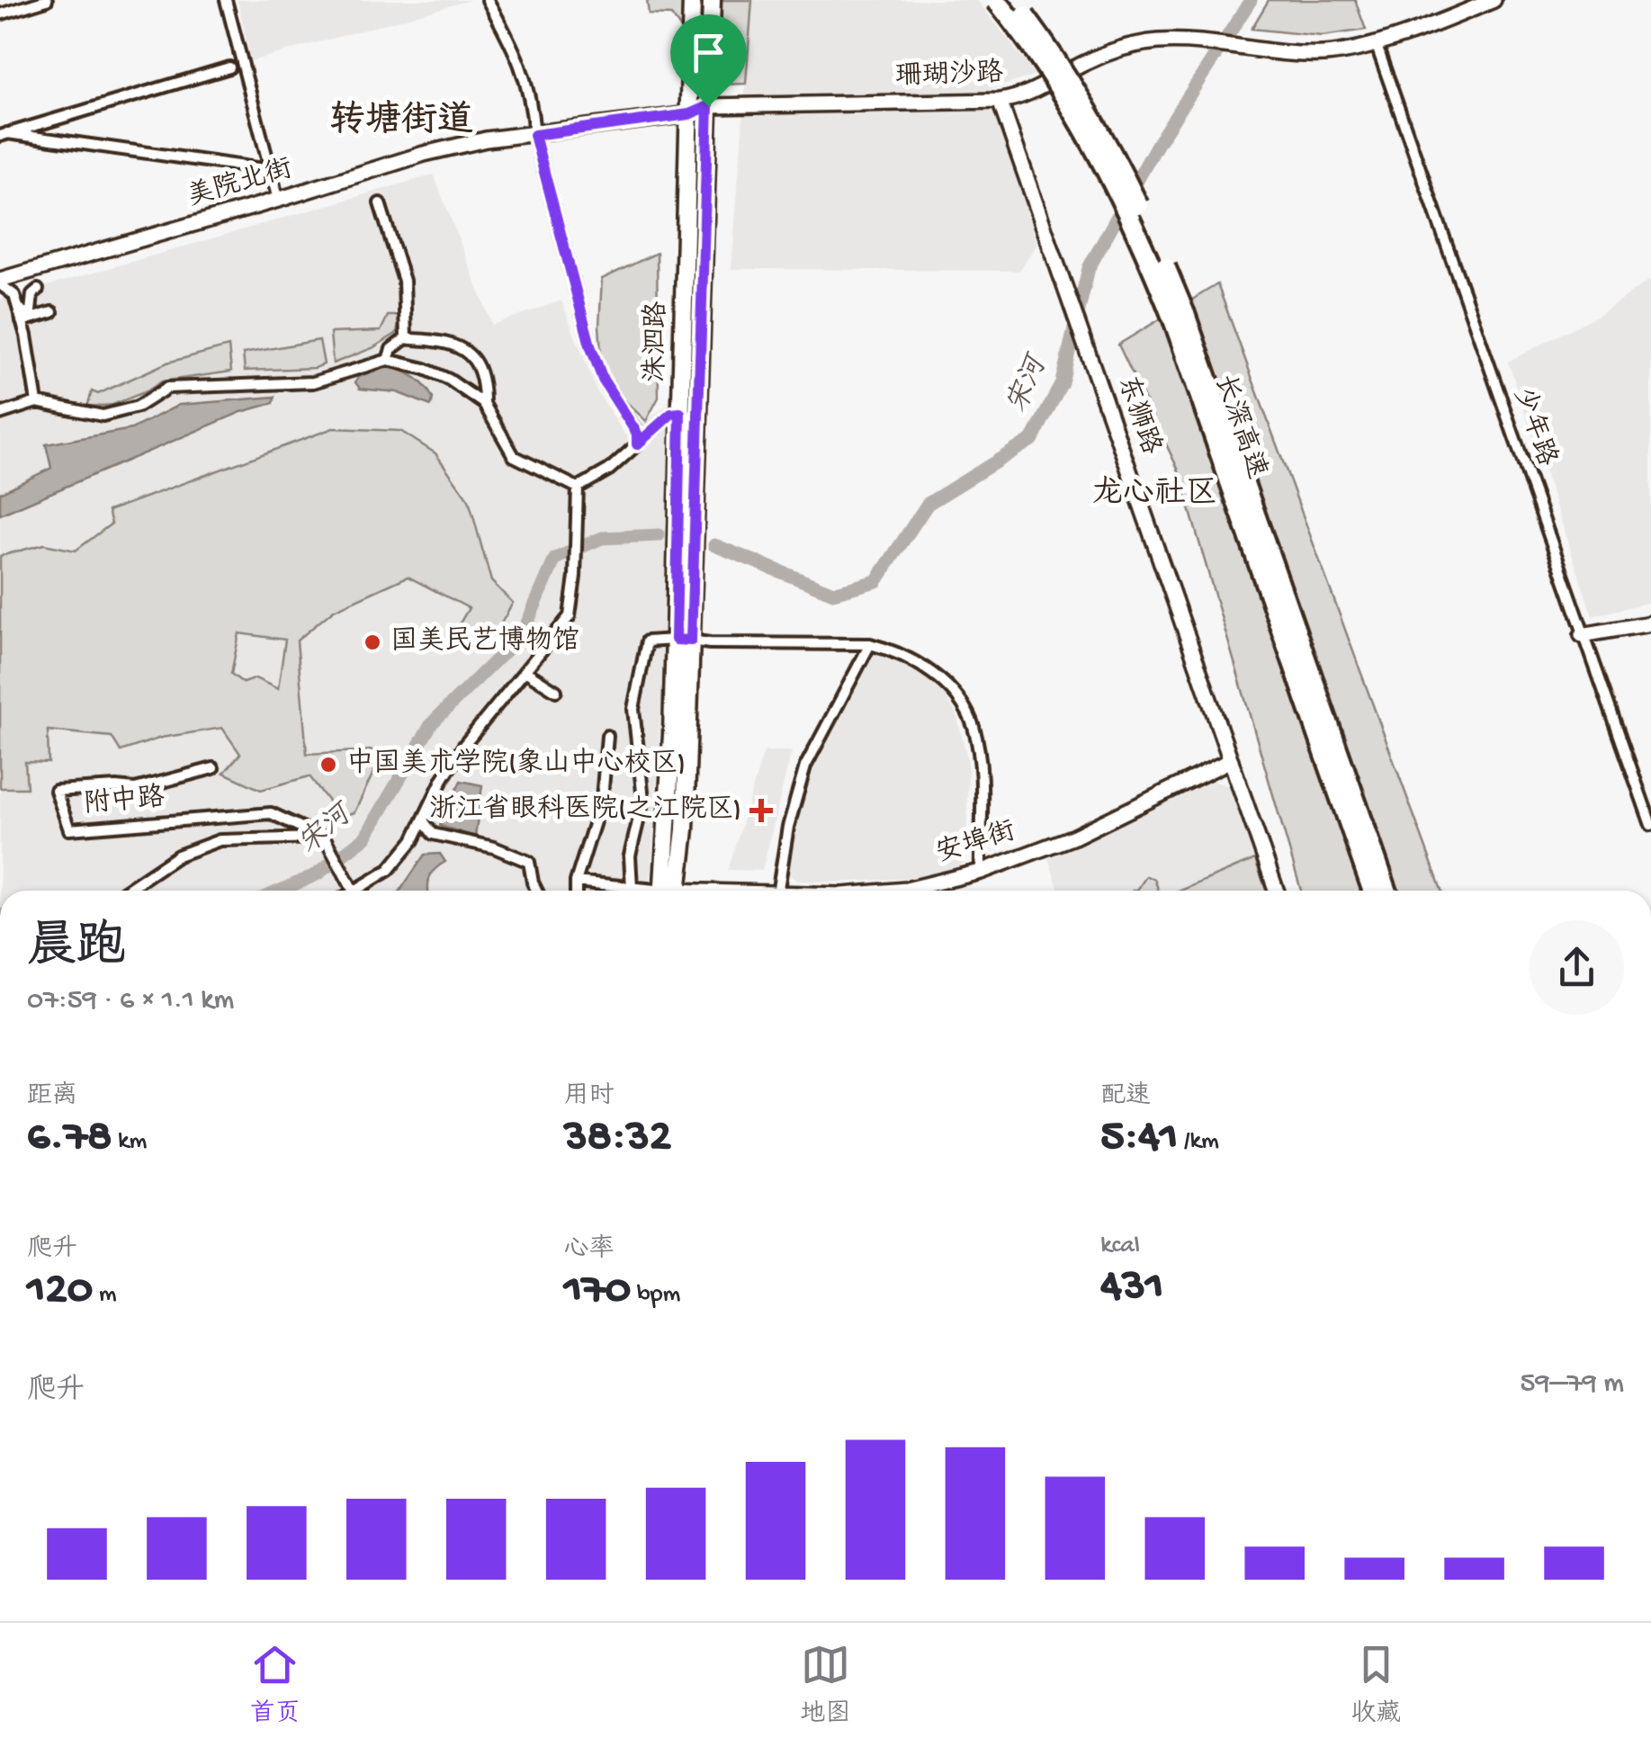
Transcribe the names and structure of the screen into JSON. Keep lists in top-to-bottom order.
{
  "streets": {
    "highway": ["长深高速"],
    "main road": ["洙泗路"],
    "street": [
      "珊瑚沙路",
      "美院北街",
      "东狮路",
      "少年路",
      "附中路",
      "安埠街"
    ]
  },
  "crossings": [
    ["珊瑚沙路", "美院北街"],
    ["珊瑚沙路", "洙泗路"],
    ["珊瑚沙路", "东狮路"],
    ["珊瑚沙路", "少年路"],
    ["美院北街", "洙泗路"],
    ["东狮路", "安埠街"]
  ],
  "districts": ["转塘街道", "龙心社区"],
  "water": ["宋河"],
  "places": {
    "other": ["国美民艺博物馆", "中国美术学院(象山中心校区)"],
    "health": ["浙江省眼科医院(之江院区)"]
  },
  "page": {
    "heading": ["晨跑", "07:59 · 6 × 1.1 km"],
    "stats": [
      ["距离", "6.78 km"],
      ["用时", "38:32"],
      ["配速", "5:41 /km"],
      ["爬升", "120 m"],
      ["心率", "170 bpm"],
      ["kcal", "431"]
    ],
    "chart": ["爬升", "59–79 m"],
    "tabs": ["首页", "地图", "收藏"]
  }
}
